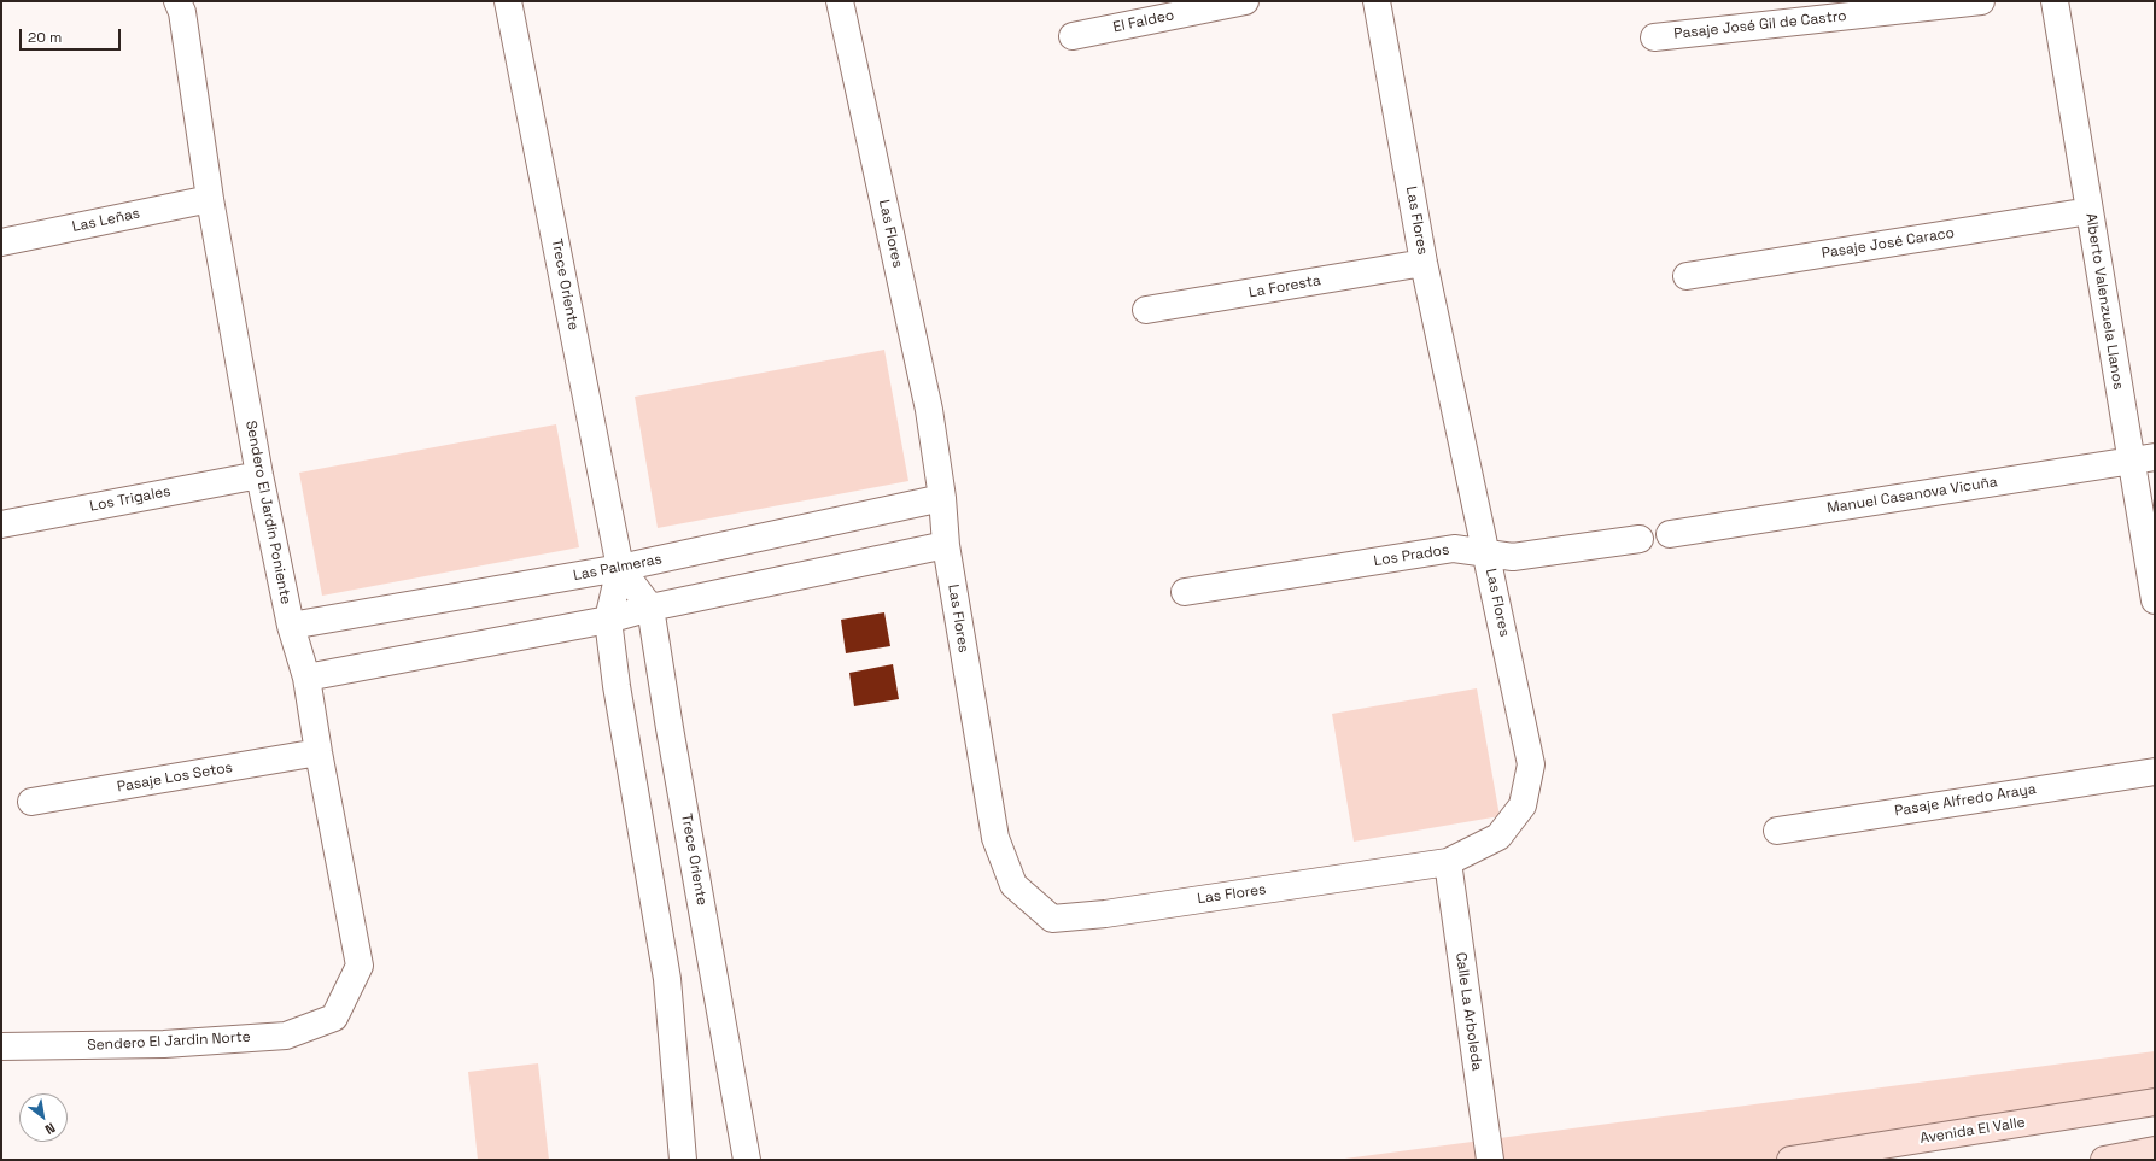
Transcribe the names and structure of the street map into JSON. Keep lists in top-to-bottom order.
{
  "streets": {
    "street": [
      "El Faldeo",
      "Pasaje José Gil de Castro",
      "Las Leñas",
      "Las Flores",
      "Pasaje José Caraco",
      "Trece Oriente",
      "La Foresta",
      "Alberto Valenzuela Llanos",
      "Manuel Casanova Vicuña",
      "Los Trigales",
      "Sendero El Jardin Poniente",
      "Los Prados",
      "Las Palmeras",
      "Pasaje Los Setos",
      "Pasaje Alfredo Araya",
      "Calle La Arboleda",
      "Sendero El Jardin Norte",
      "Avenida El Valle"
    ]
  },
  "crossings": [
    ["Las Leñas", "Sendero El Jardin Poniente"],
    ["Las Flores", "La Foresta"],
    ["Las Flores", "Los Prados"],
    ["Las Flores", "Las Palmeras"],
    ["Las Flores", "Calle La Arboleda"],
    ["Pasaje José Caraco", "Alberto Valenzuela Llanos"],
    ["Trece Oriente", "Las Palmeras"],
    ["Alberto Valenzuela Llanos", "Manuel Casanova Vicuña"],
    ["Los Trigales", "Sendero El Jardin Poniente"],
    ["Sendero El Jardin Poniente", "Las Palmeras"],
    ["Sendero El Jardin Poniente", "Pasaje Los Setos"],
    ["Sendero El Jardin Poniente", "Sendero El Jardin Norte"]
  ],
  "scale_bar": "20 m",
  "north": "bottom right"
}
